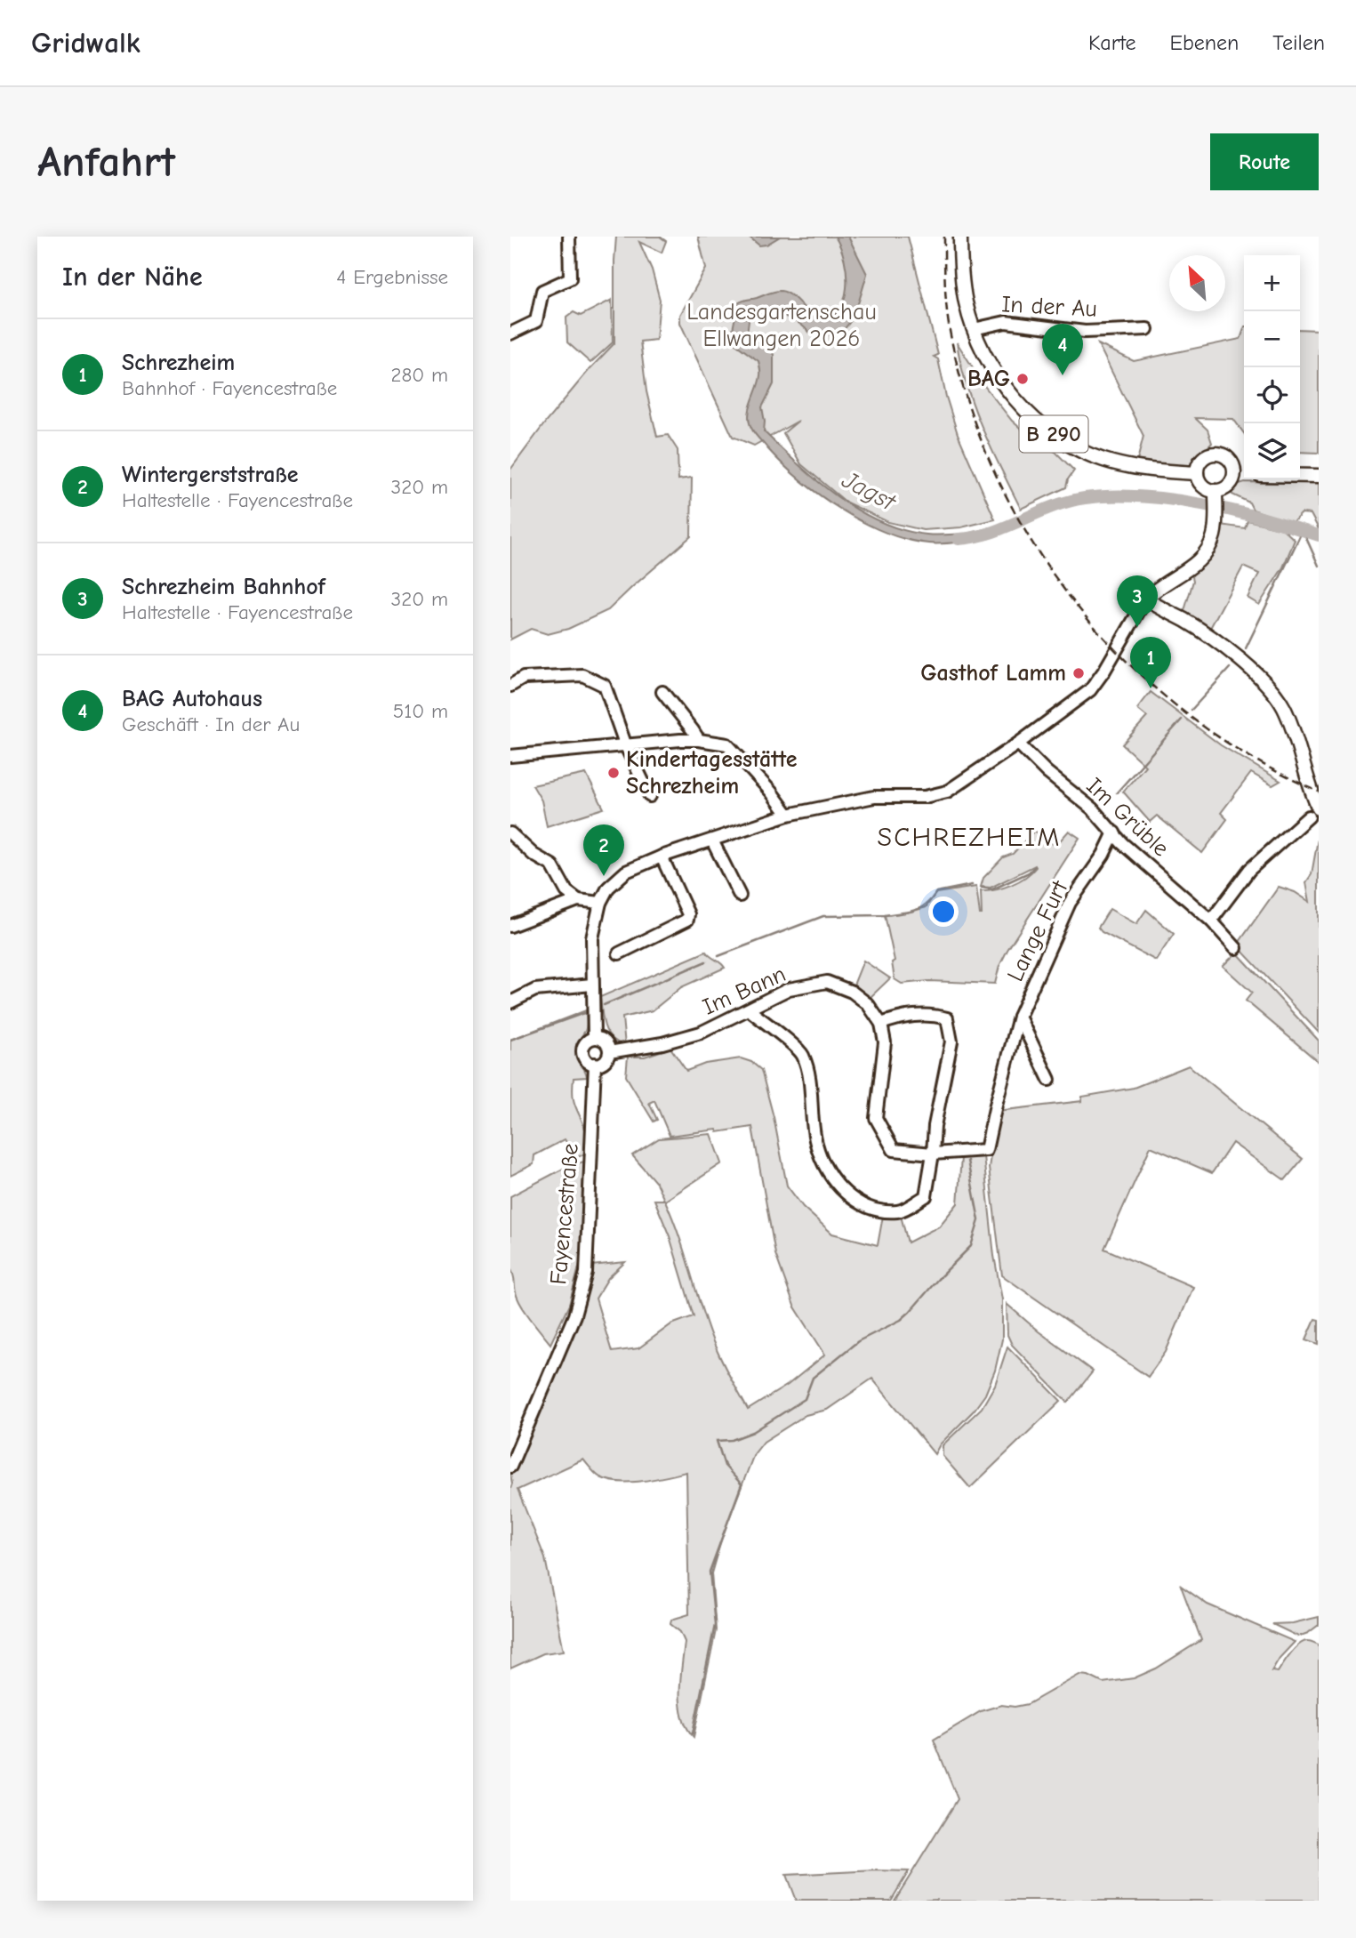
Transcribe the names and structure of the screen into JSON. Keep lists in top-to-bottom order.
{
  "streets": {
    "main road": ["In der Au", "B 290", "Fayencestraße"],
    "street": ["Im Grüble", "Lange Furt", "Im Bann"]
  },
  "crossings": [
    ["In der Au", "B 290"],
    ["In der Au", "Fayencestraße"],
    ["Im Grüble", "Lange Furt"],
    ["Im Grüble", "Fayencestraße"],
    ["Im Bann", "Fayencestraße"]
  ],
  "districts": ["SCHREZHEIM"],
  "water": ["Jagst"],
  "parks": ["Landesgartenschau Ellwangen 2026"],
  "places": ["BAG", "Gasthof Lamm", "Kindertagesstätte Schrezheim"],
  "north": "top left",
  "page": {
    "header": "Gridwalk",
    "nav": ["Karte", "Ebenen", "Teilen"],
    "buttons": "Route",
    "title": "Anfahrt",
    "heading": ["In der Nähe", "4 Ergebnisse"],
    "map_buttons": ["+", "−"],
    "list": [
      {
        "mark": "1",
        "name": "Schrezheim",
        "note": "Bahnhof · Fayencestraße",
        "value": "280 m"
      },
      {
        "mark": "2",
        "name": "Wintergerststraße",
        "note": "Haltestelle · Fayencestraße",
        "value": "320 m"
      },
      {
        "mark": "3",
        "name": "Schrezheim Bahnhof",
        "note": "Haltestelle · Fayencestraße",
        "value": "320 m"
      },
      {
        "mark": "4",
        "name": "BAG Autohaus",
        "note": "Geschäft · In der Au",
        "value": "510 m"
      }
    ],
    "pins": [
      "4",
      "3",
      "1",
      "2"
    ]
  }
}
